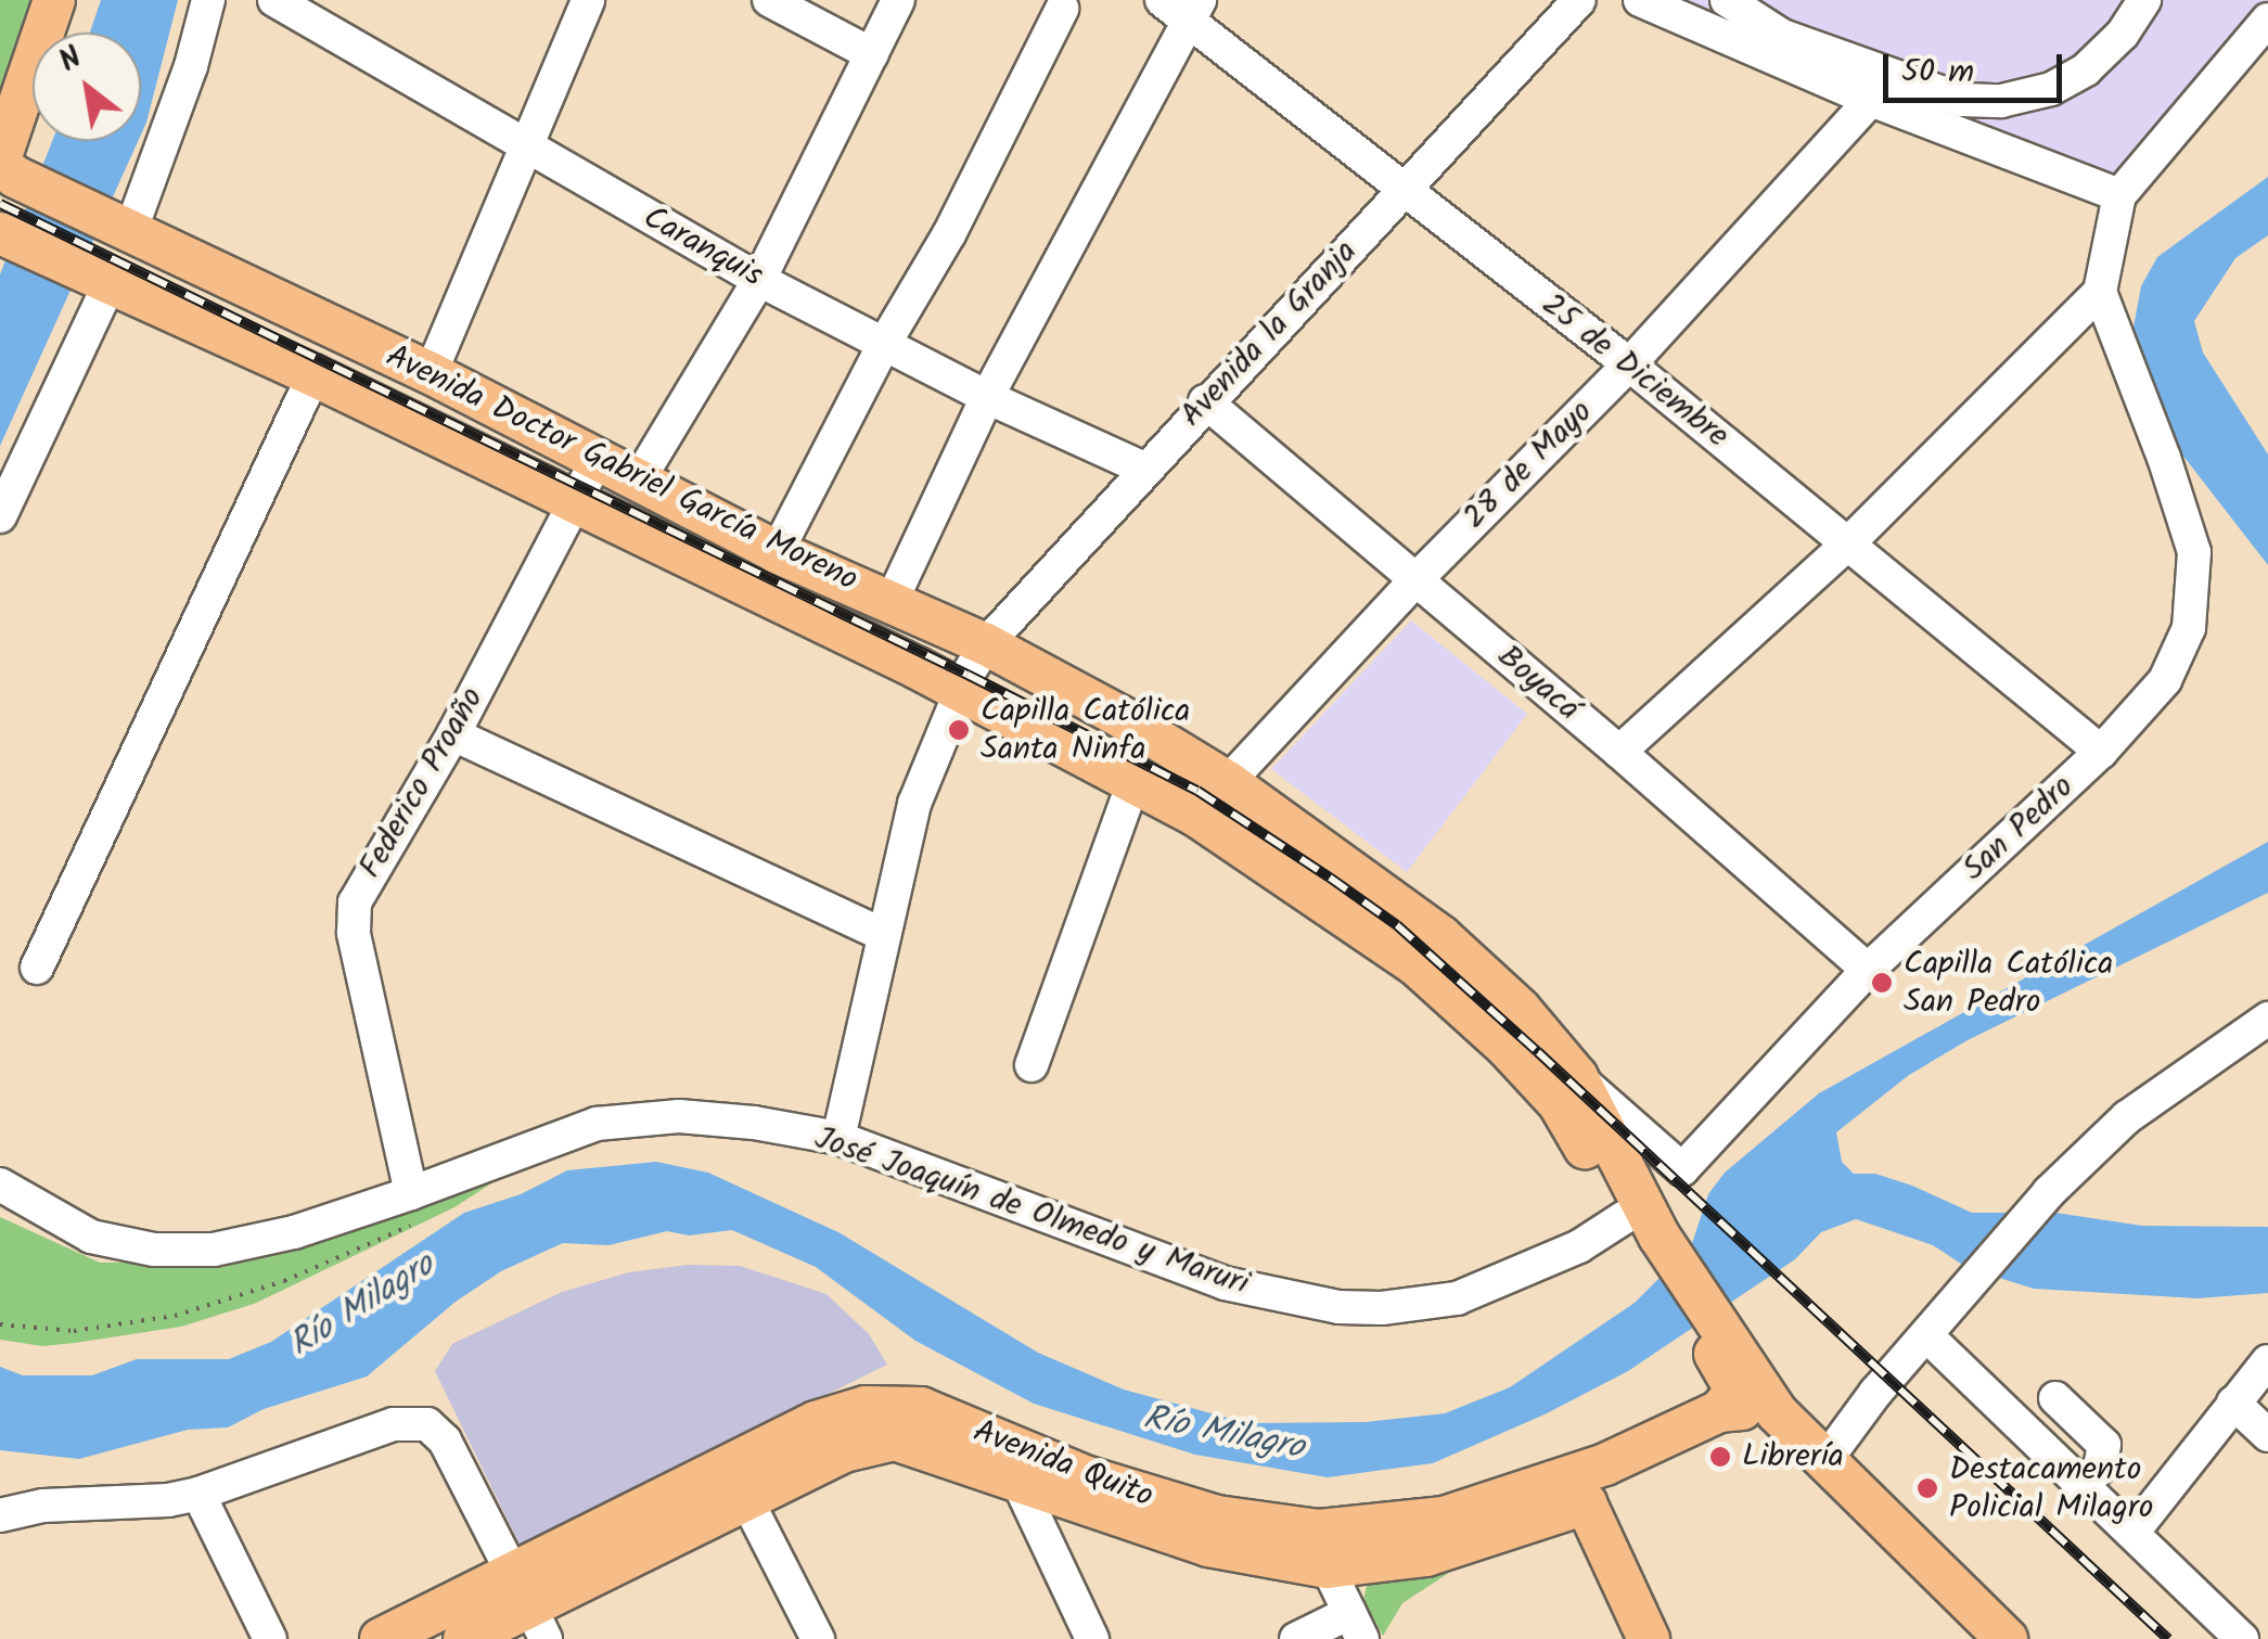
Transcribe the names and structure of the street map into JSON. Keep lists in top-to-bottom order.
{
  "streets": {
    "main road": ["Avenida Doctor Gabriel García Moreno", "Avenida Quito"],
    "street": [
      "Caranquis",
      "Avenida la Granja",
      "25 de Diciembre",
      "28 de Mayo",
      "Boyacá",
      "Federico Proaño",
      "San Pedro",
      "José Joaquín de Olmedo y Maruri"
    ]
  },
  "crossings": [
    ["Caranquis", "Avenida la Granja"],
    ["Avenida la Granja", "25 de Diciembre"],
    ["Avenida la Granja", "Avenida Doctor Gabriel García Moreno"],
    ["Avenida la Granja", "Boyacá"],
    ["Avenida la Granja", "José Joaquín de Olmedo y Maruri"],
    ["25 de Diciembre", "28 de Mayo"],
    ["25 de Diciembre", "San Pedro"],
    ["28 de Mayo", "Avenida Doctor Gabriel García Moreno"],
    ["28 de Mayo", "Boyacá"],
    ["Avenida Doctor Gabriel García Moreno", "Federico Proaño"],
    ["Avenida Doctor Gabriel García Moreno", "San Pedro"],
    ["Avenida Doctor Gabriel García Moreno", "José Joaquín de Olmedo y Maruri"],
    ["Avenida Doctor Gabriel García Moreno", "Avenida Quito"],
    ["Boyacá", "San Pedro"],
    ["Federico Proaño", "José Joaquín de Olmedo y Maruri"]
  ],
  "water": ["Río Milagro"],
  "places": [
    "Capilla Católica Santa Ninfa",
    "Capilla Católica San Pedro",
    "Librería",
    "Destacamento Policial Milagro"
  ],
  "scale_bar": "50 m",
  "north": "top left"
}
